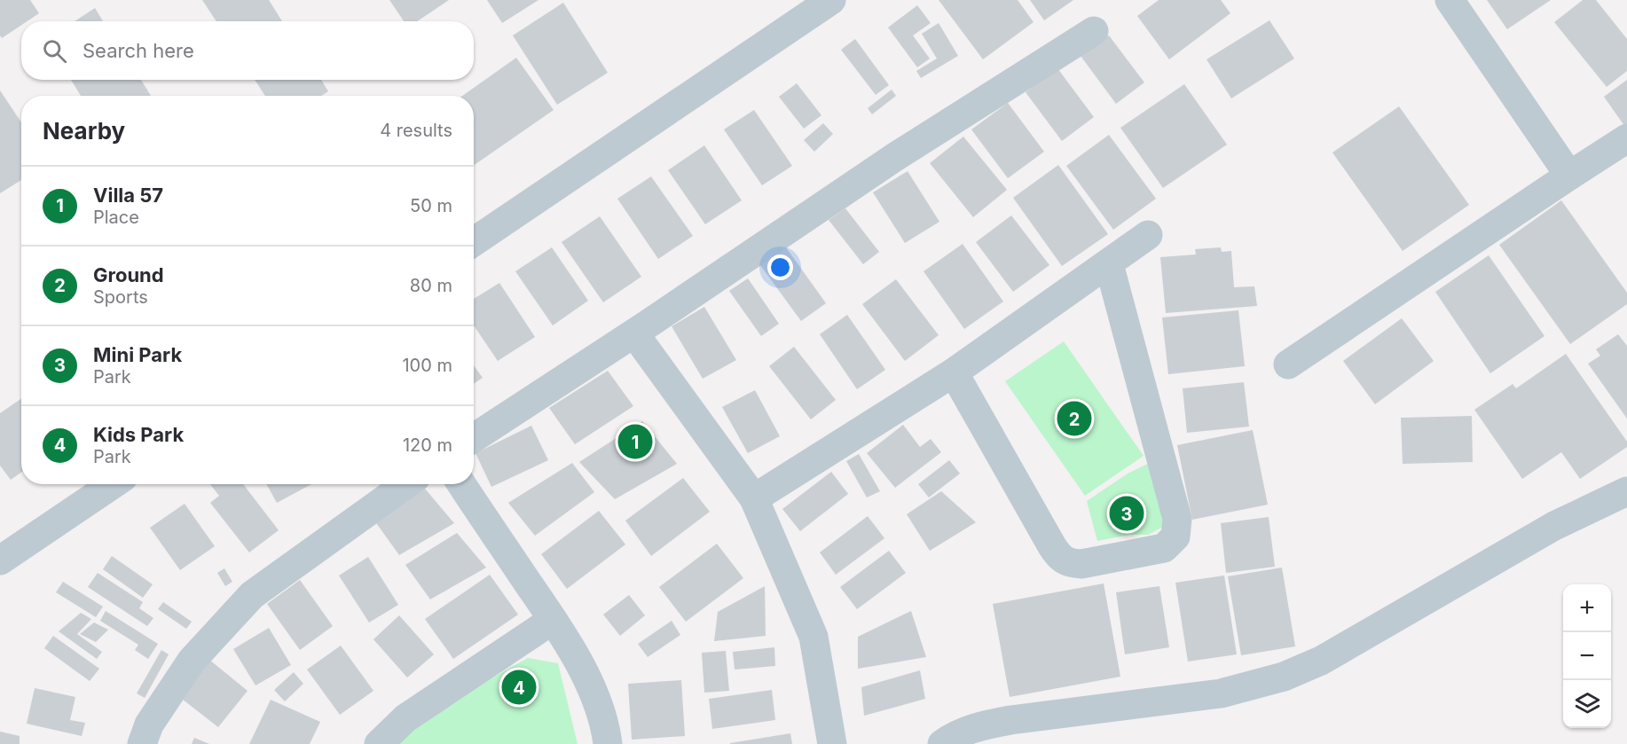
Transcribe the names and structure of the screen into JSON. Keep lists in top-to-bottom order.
{
  "page": {
    "search": "Search here",
    "heading": ["Nearby", "4 results"],
    "list": [
      {
        "mark": "1",
        "name": "Villa 57",
        "note": "Place",
        "value": "50 m"
      },
      {
        "mark": "2",
        "name": "Ground",
        "note": "Sports",
        "value": "80 m"
      },
      {
        "mark": "3",
        "name": "Mini Park",
        "note": "Park",
        "value": "100 m"
      },
      {
        "mark": "4",
        "name": "Kids Park",
        "note": "Park",
        "value": "120 m"
      }
    ],
    "pins": [
      "2",
      "1",
      "3",
      "4"
    ],
    "map_buttons": ["+", "−"]
  }
}
